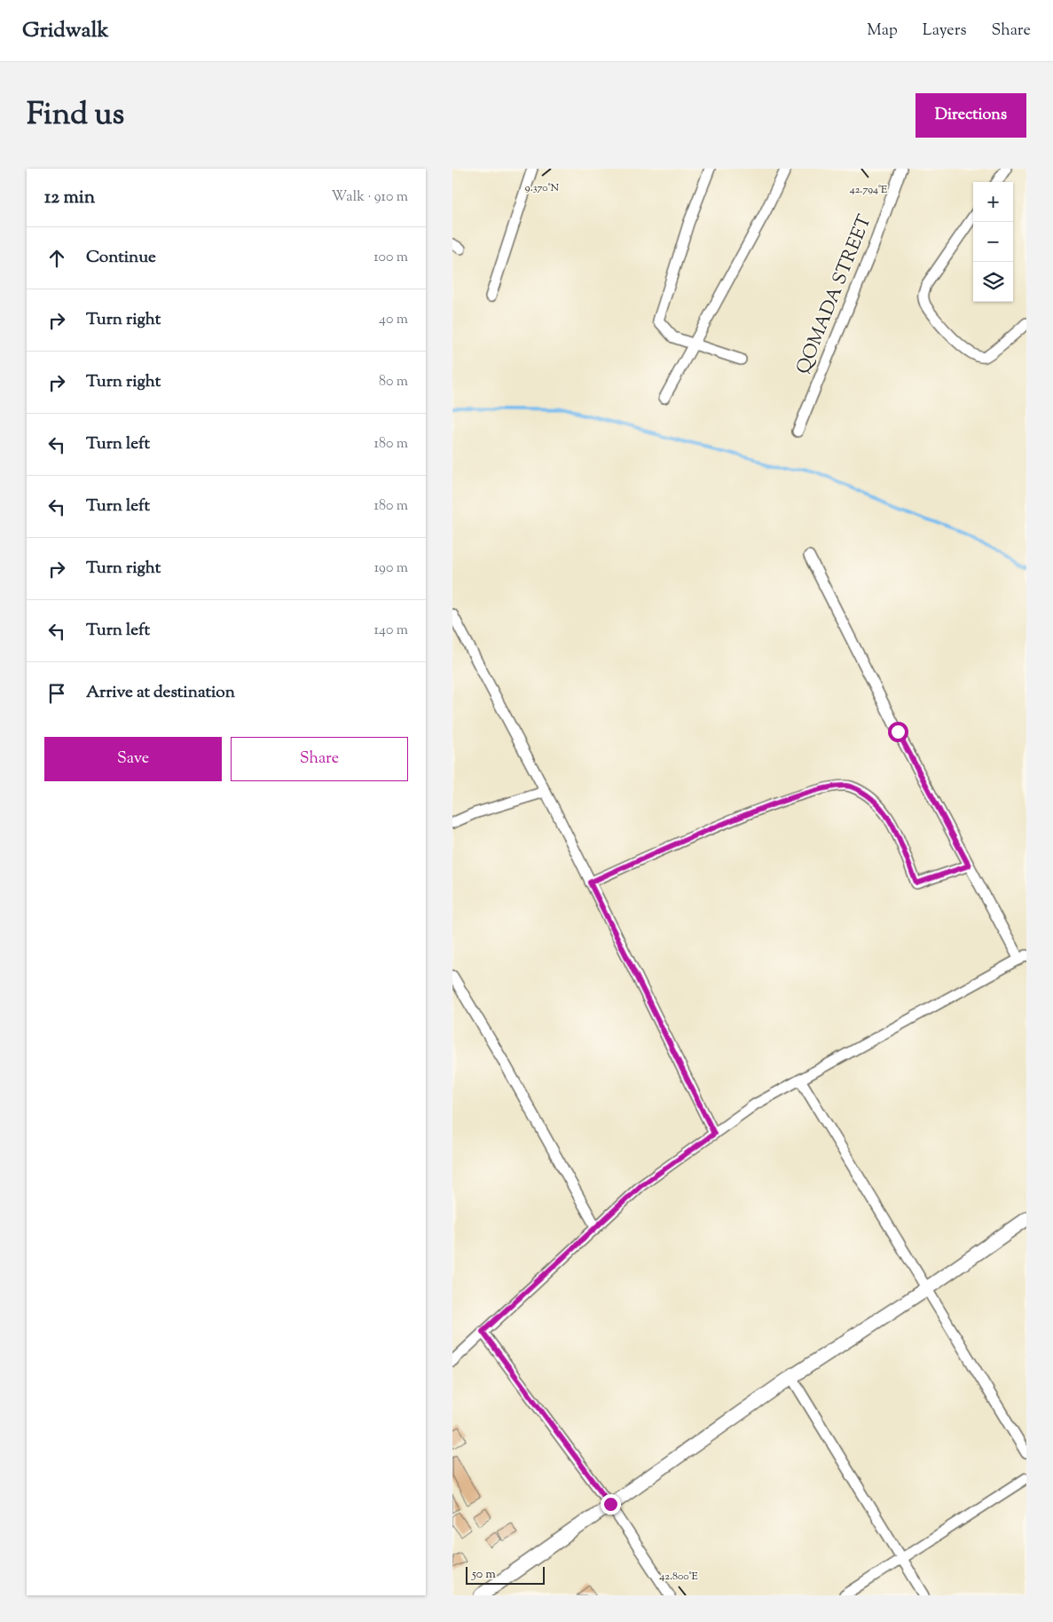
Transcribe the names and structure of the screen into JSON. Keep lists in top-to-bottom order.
{
  "streets": {
    "street": ["QOMADA STREET"]
  },
  "scale_bar": "50 m",
  "page": {
    "header": "Gridwalk",
    "nav": ["Map", "Layers", "Share"],
    "title": "Find us",
    "buttons": [
      "Directions",
      ["Save", "Share"]
    ],
    "heading": ["12 min", "Walk · 910 m"],
    "map_buttons": ["+", "−"],
    "list": [
      ["Continue", "100 m"],
      ["Turn right", "40 m"],
      ["Turn right", "80 m"],
      ["Turn left", "180 m"],
      ["Turn left", "180 m"],
      ["Turn right", "190 m"],
      ["Turn left", "140 m"],
      "Arrive at destination"
    ],
    "scale": "50 m"
  },
  "coordinates": ["9.370°N", "42.794°E", "42.800°E"]
}
